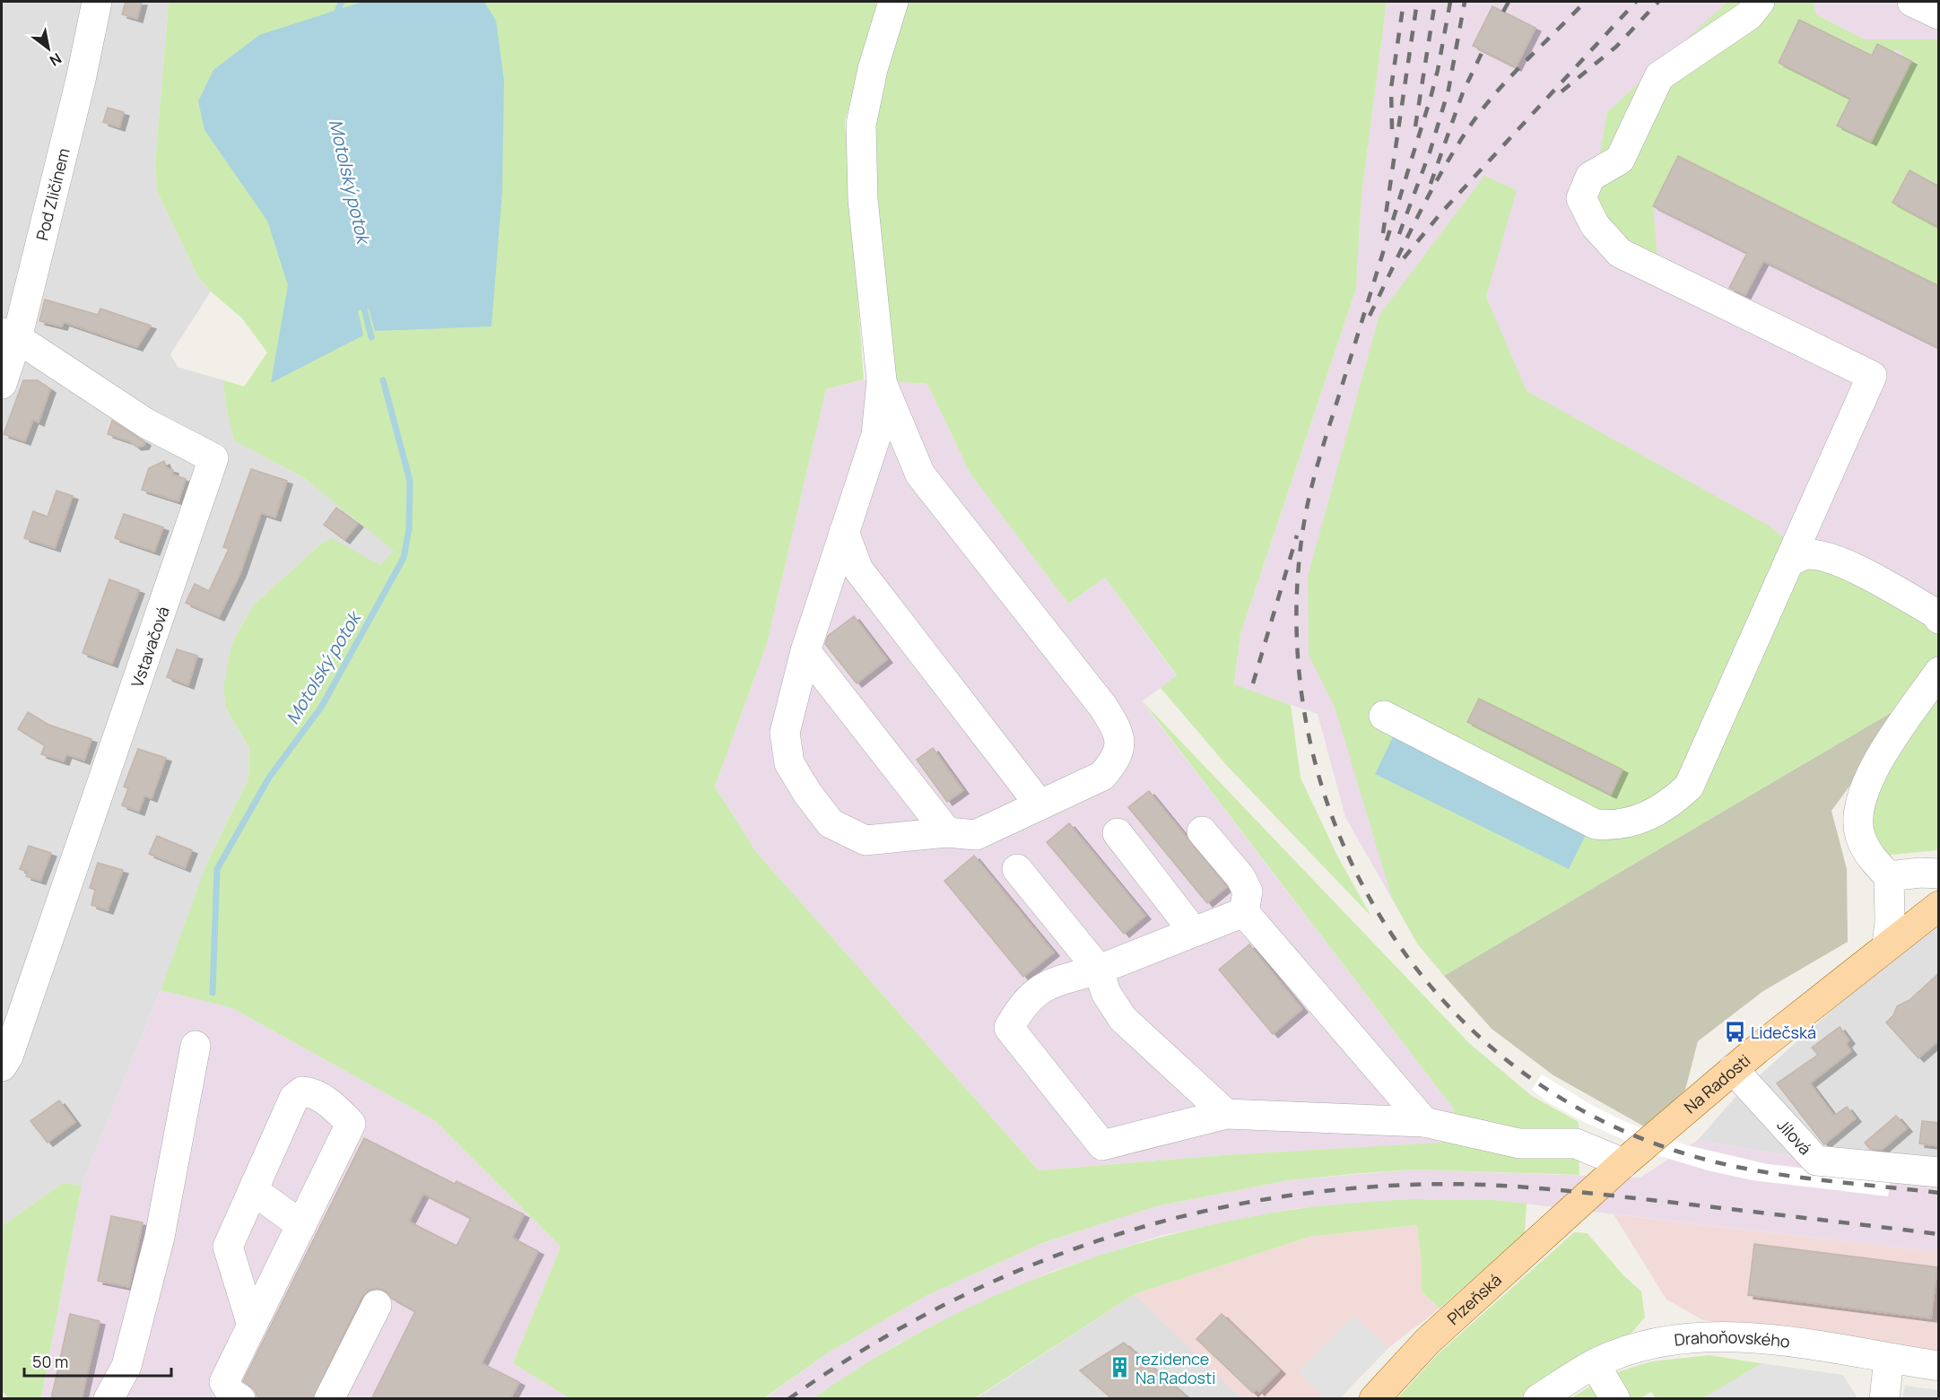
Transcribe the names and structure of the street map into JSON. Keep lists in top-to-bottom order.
{
  "streets": {
    "main road": ["Na Radosti", "Plzeňská"],
    "street": [
      "Pod Zličínem",
      "Vstavačová",
      "Jílová",
      "Drahoňovského"
    ]
  },
  "crossings": [
    ["Pod Zličínem", "Vstavačová"],
    ["Na Radosti", "Jílová"],
    ["Na Radosti", "Plzeňská"]
  ],
  "water": ["Motolský potok"],
  "places": {
    "bus stop": ["Lidečská"],
    "building": ["rezidence Na Radosti"]
  },
  "scale_bar": "50 m",
  "north": "bottom right"
}
